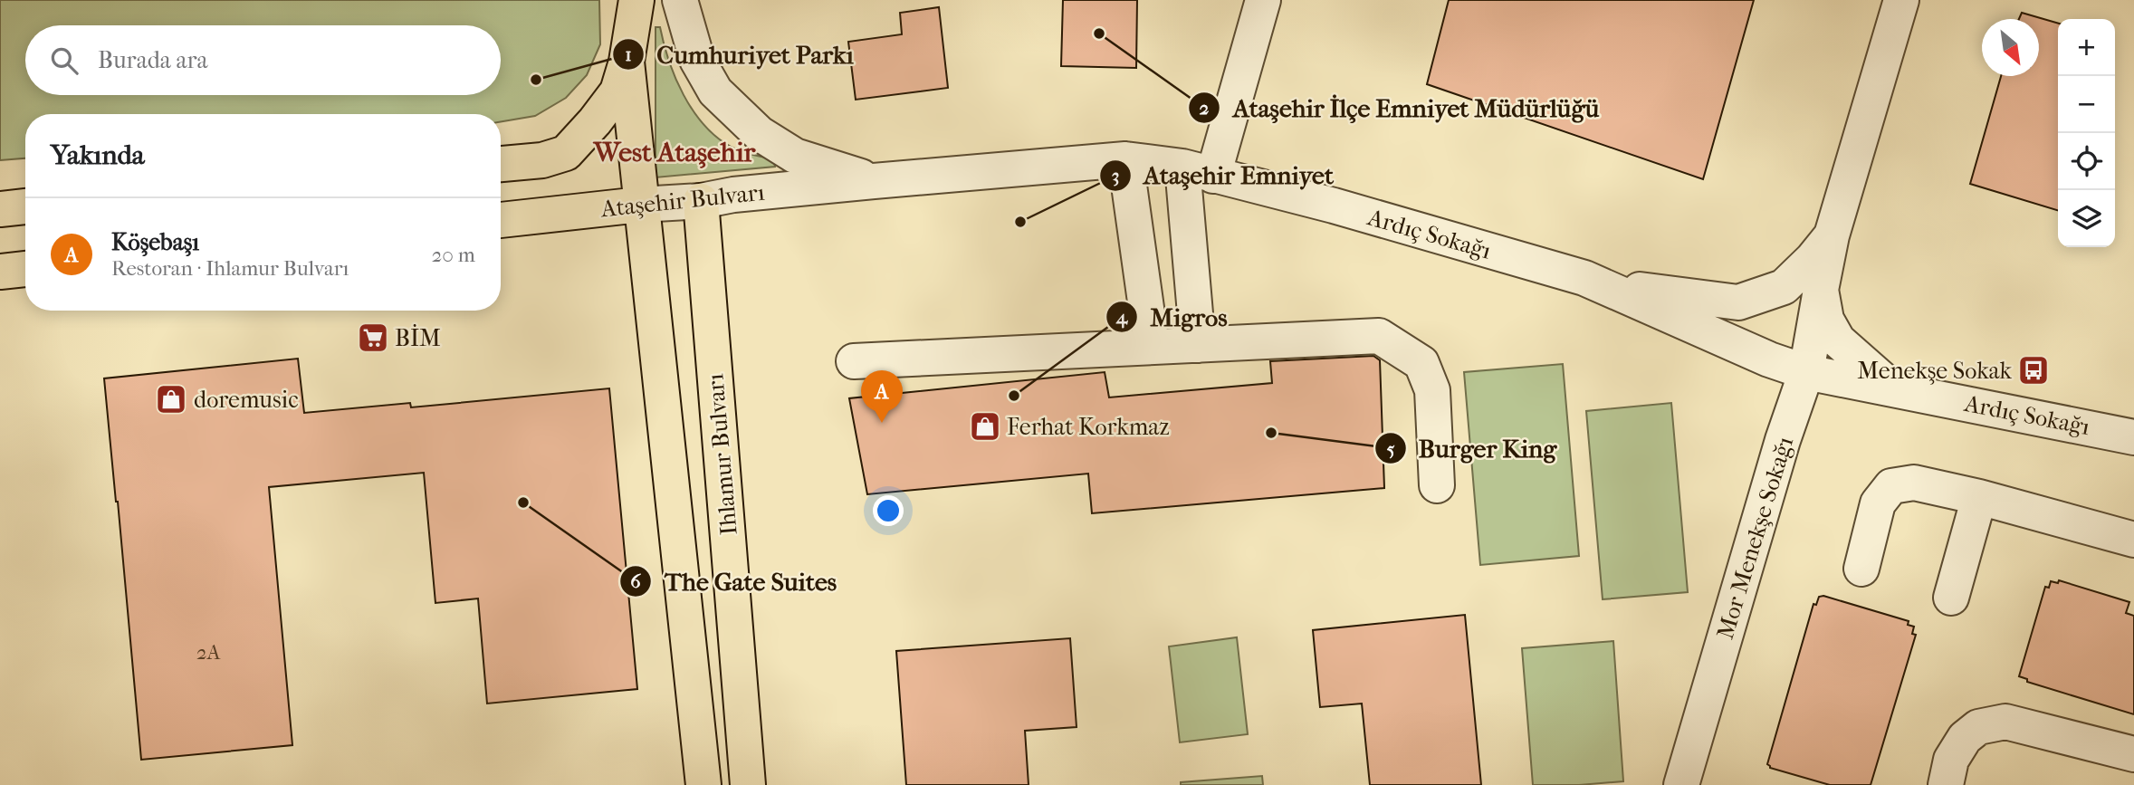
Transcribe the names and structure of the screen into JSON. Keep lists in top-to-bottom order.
{
  "streets": {
    "main road": ["Ataşehir Bulvarı", "Ihlamur Bulvarı"],
    "street": ["Ardıç Sokağı", "Mor Menekşe Sokağı"]
  },
  "crossings": [
    ["Ataşehir Bulvarı", "Ardıç Sokağı"],
    ["Ataşehir Bulvarı", "Ihlamur Bulvarı"],
    ["Ardıç Sokağı", "Mor Menekşe Sokağı"]
  ],
  "districts": ["West Ataşehir"],
  "places": {
    "other": [
      "Ataşehir İlçe Emniyet Müdürlüğü",
      "Cumhuriyet Parkı",
      "Ataşehir Emniyet",
      "Migros",
      "Burger King",
      "The Gate Suites"
    ],
    "supermarket": ["BİM"],
    "bus stop": ["Menekşe Sokak"],
    "shop": ["doremusic", "Ferhat Korkmaz"]
  },
  "house_numbers": ["2A"],
  "north": "bottom right",
  "page": {
    "map_buttons": ["+", "−"],
    "search": "Burada ara",
    "heading": "Yakında",
    "list": [
      {
        "mark": "A",
        "name": "Köşebaşı",
        "note": "Restoran · Ihlamur Bulvarı",
        "value": "20 m"
      }
    ],
    "pins": "A"
  }
}
